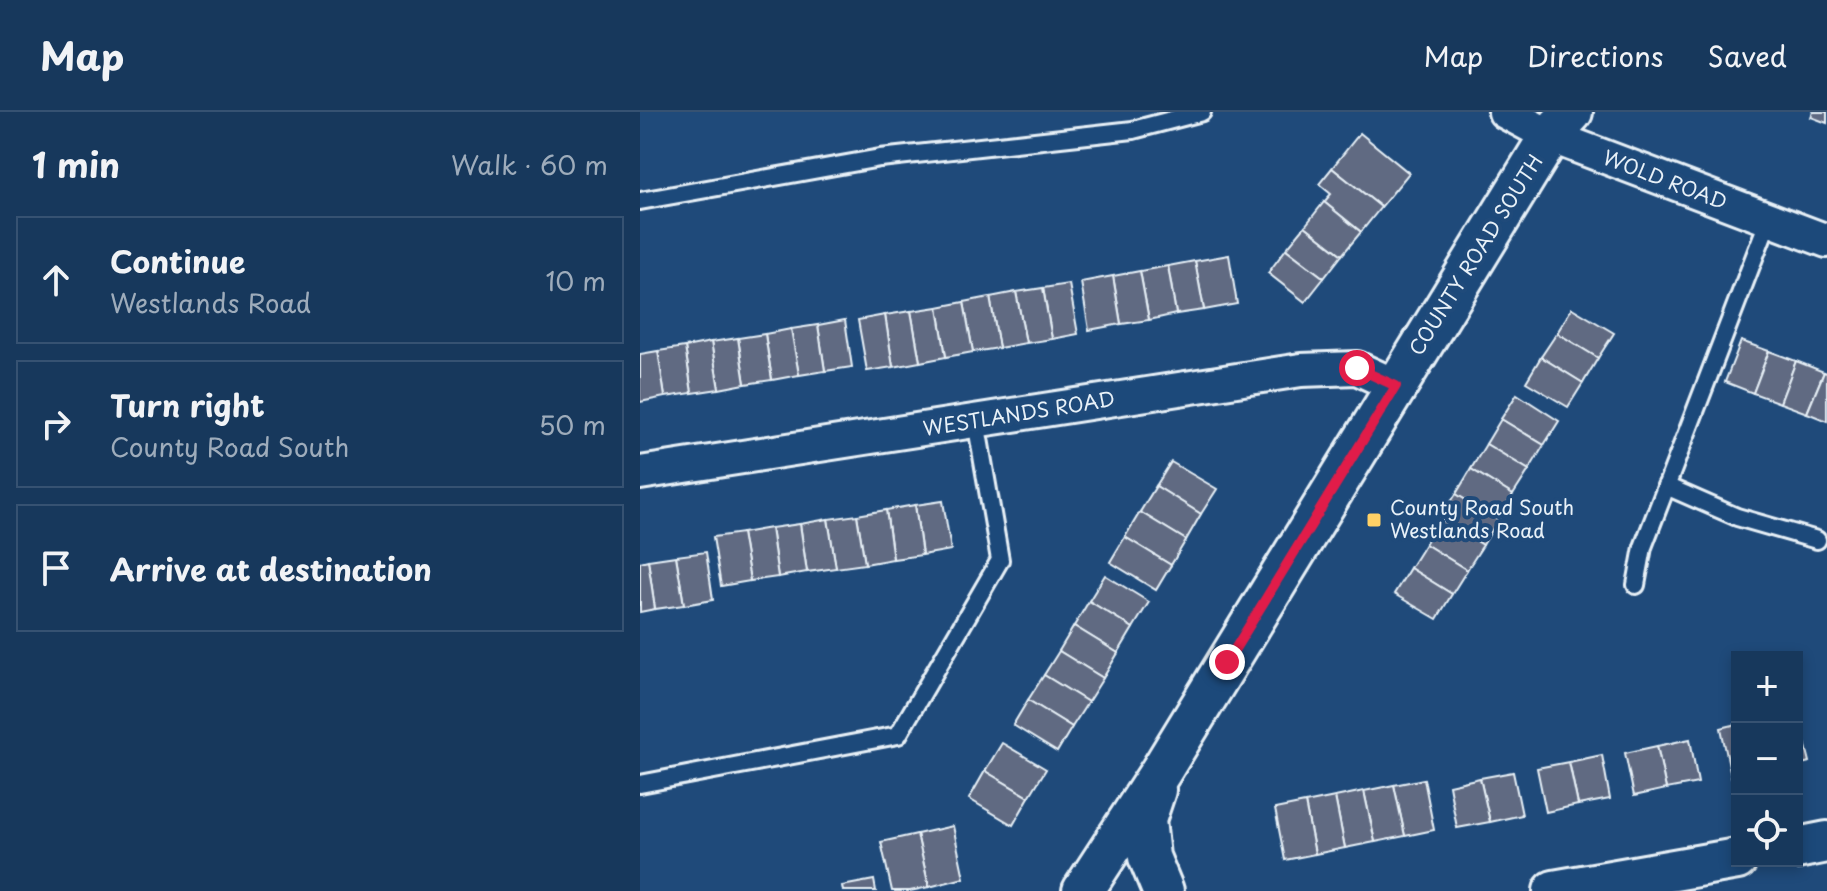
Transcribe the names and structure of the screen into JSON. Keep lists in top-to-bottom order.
{
  "streets": {
    "street": ["WOLD ROAD", "COUNTY ROAD SOUTH", "WESTLANDS ROAD"]
  },
  "crossings": [
    ["WOLD ROAD", "COUNTY ROAD SOUTH"],
    ["COUNTY ROAD SOUTH", "WESTLANDS ROAD"]
  ],
  "places": {
    "transit": ["County Road South Westlands Road"]
  },
  "page": {
    "header": "Map",
    "nav": ["Map", "Directions", "Saved"],
    "heading": ["1 min", "Walk · 60 m"],
    "list": [
      ["Continue", "Westlands Road", "10 m"],
      ["Turn right", "County Road South", "50 m"],
      "Arrive at destination"
    ],
    "map_buttons": ["+", "−"]
  }
}
